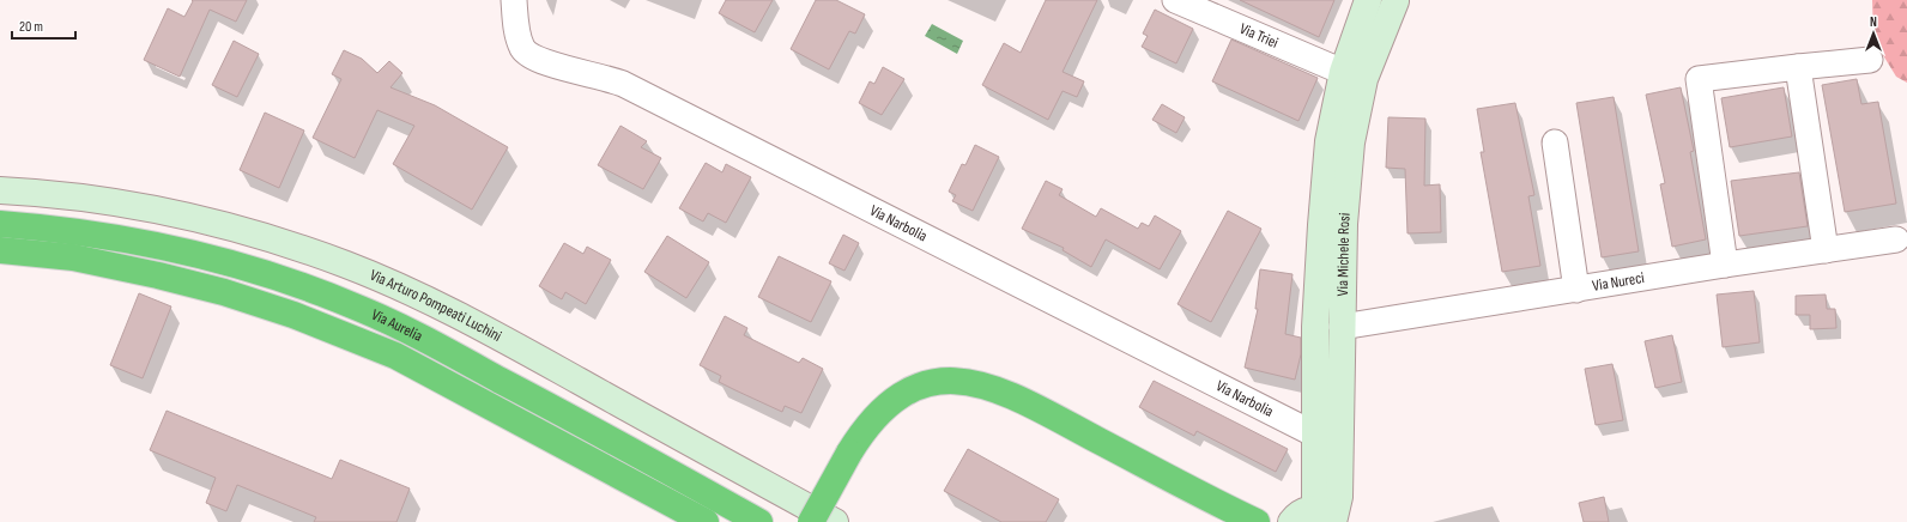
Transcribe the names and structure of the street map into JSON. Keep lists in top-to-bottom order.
{
  "streets": {
    "highway": ["Via Aurelia"],
    "street": [
      "Via Triei",
      "Via Narbolia",
      "Via Michele Rosi",
      "Via Nureci",
      "Via Arturo Pompeati Luchini"
    ]
  },
  "crossings": [
    ["Via Triei", "Via Michele Rosi"],
    ["Via Narbolia", "Via Michele Rosi"],
    ["Via Michele Rosi", "Via Nureci"]
  ],
  "scale_bar": "20 m",
  "north": "top"
}
